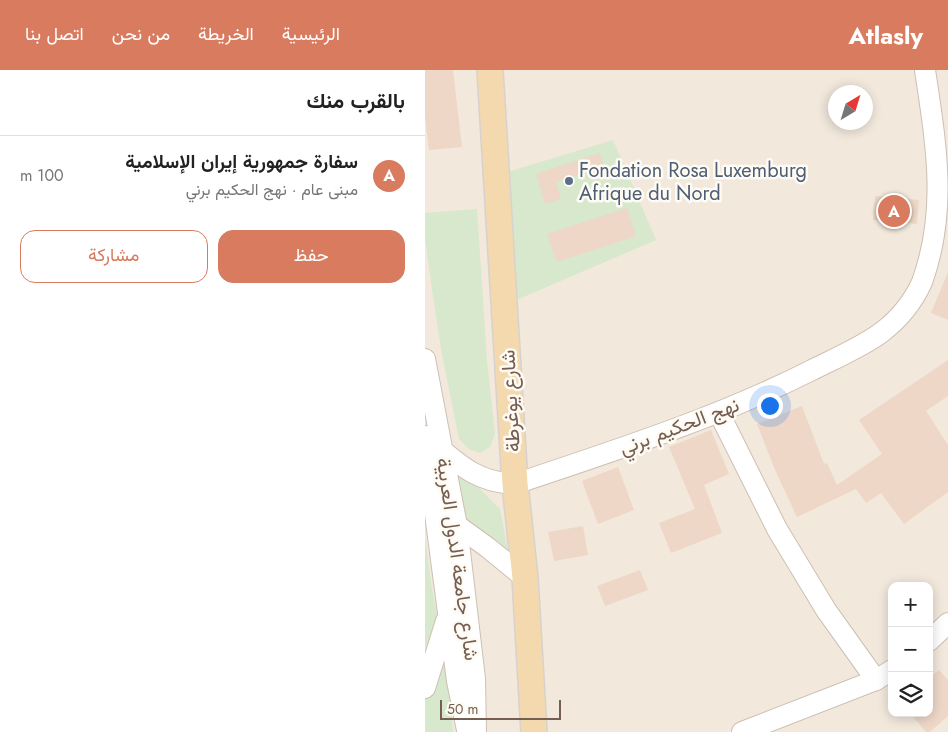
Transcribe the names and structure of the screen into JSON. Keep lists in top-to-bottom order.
{
  "streets": {
    "main road": ["شارع يوغرطة"],
    "street": ["نهج الحكيم برني", "شارع جامعة الدول العربية"]
  },
  "crossings": [
    ["شارع يوغرطة", "نهج الحكيم برني"]
  ],
  "places": ["Fondation Rosa Luxemburg Afrique du Nord"],
  "scale_bar": "50 m",
  "north": "top right",
  "page": {
    "header": "Atlasly",
    "nav": [
      "الرئيسية",
      "الخريطة",
      "من نحن",
      "اتصل بنا"
    ],
    "heading": "بالقرب منك",
    "list": [
      {
        "mark": "A",
        "name": "سفارة جمهورية إيران الإسلامية",
        "note": "مبنى عام · نهج الحكيم برني",
        "value": "100 m"
      }
    ],
    "pins": "A",
    "buttons": ["حفظ", "مشاركة"],
    "map_buttons": ["+", "−"],
    "scale": "50 m"
  }
}
